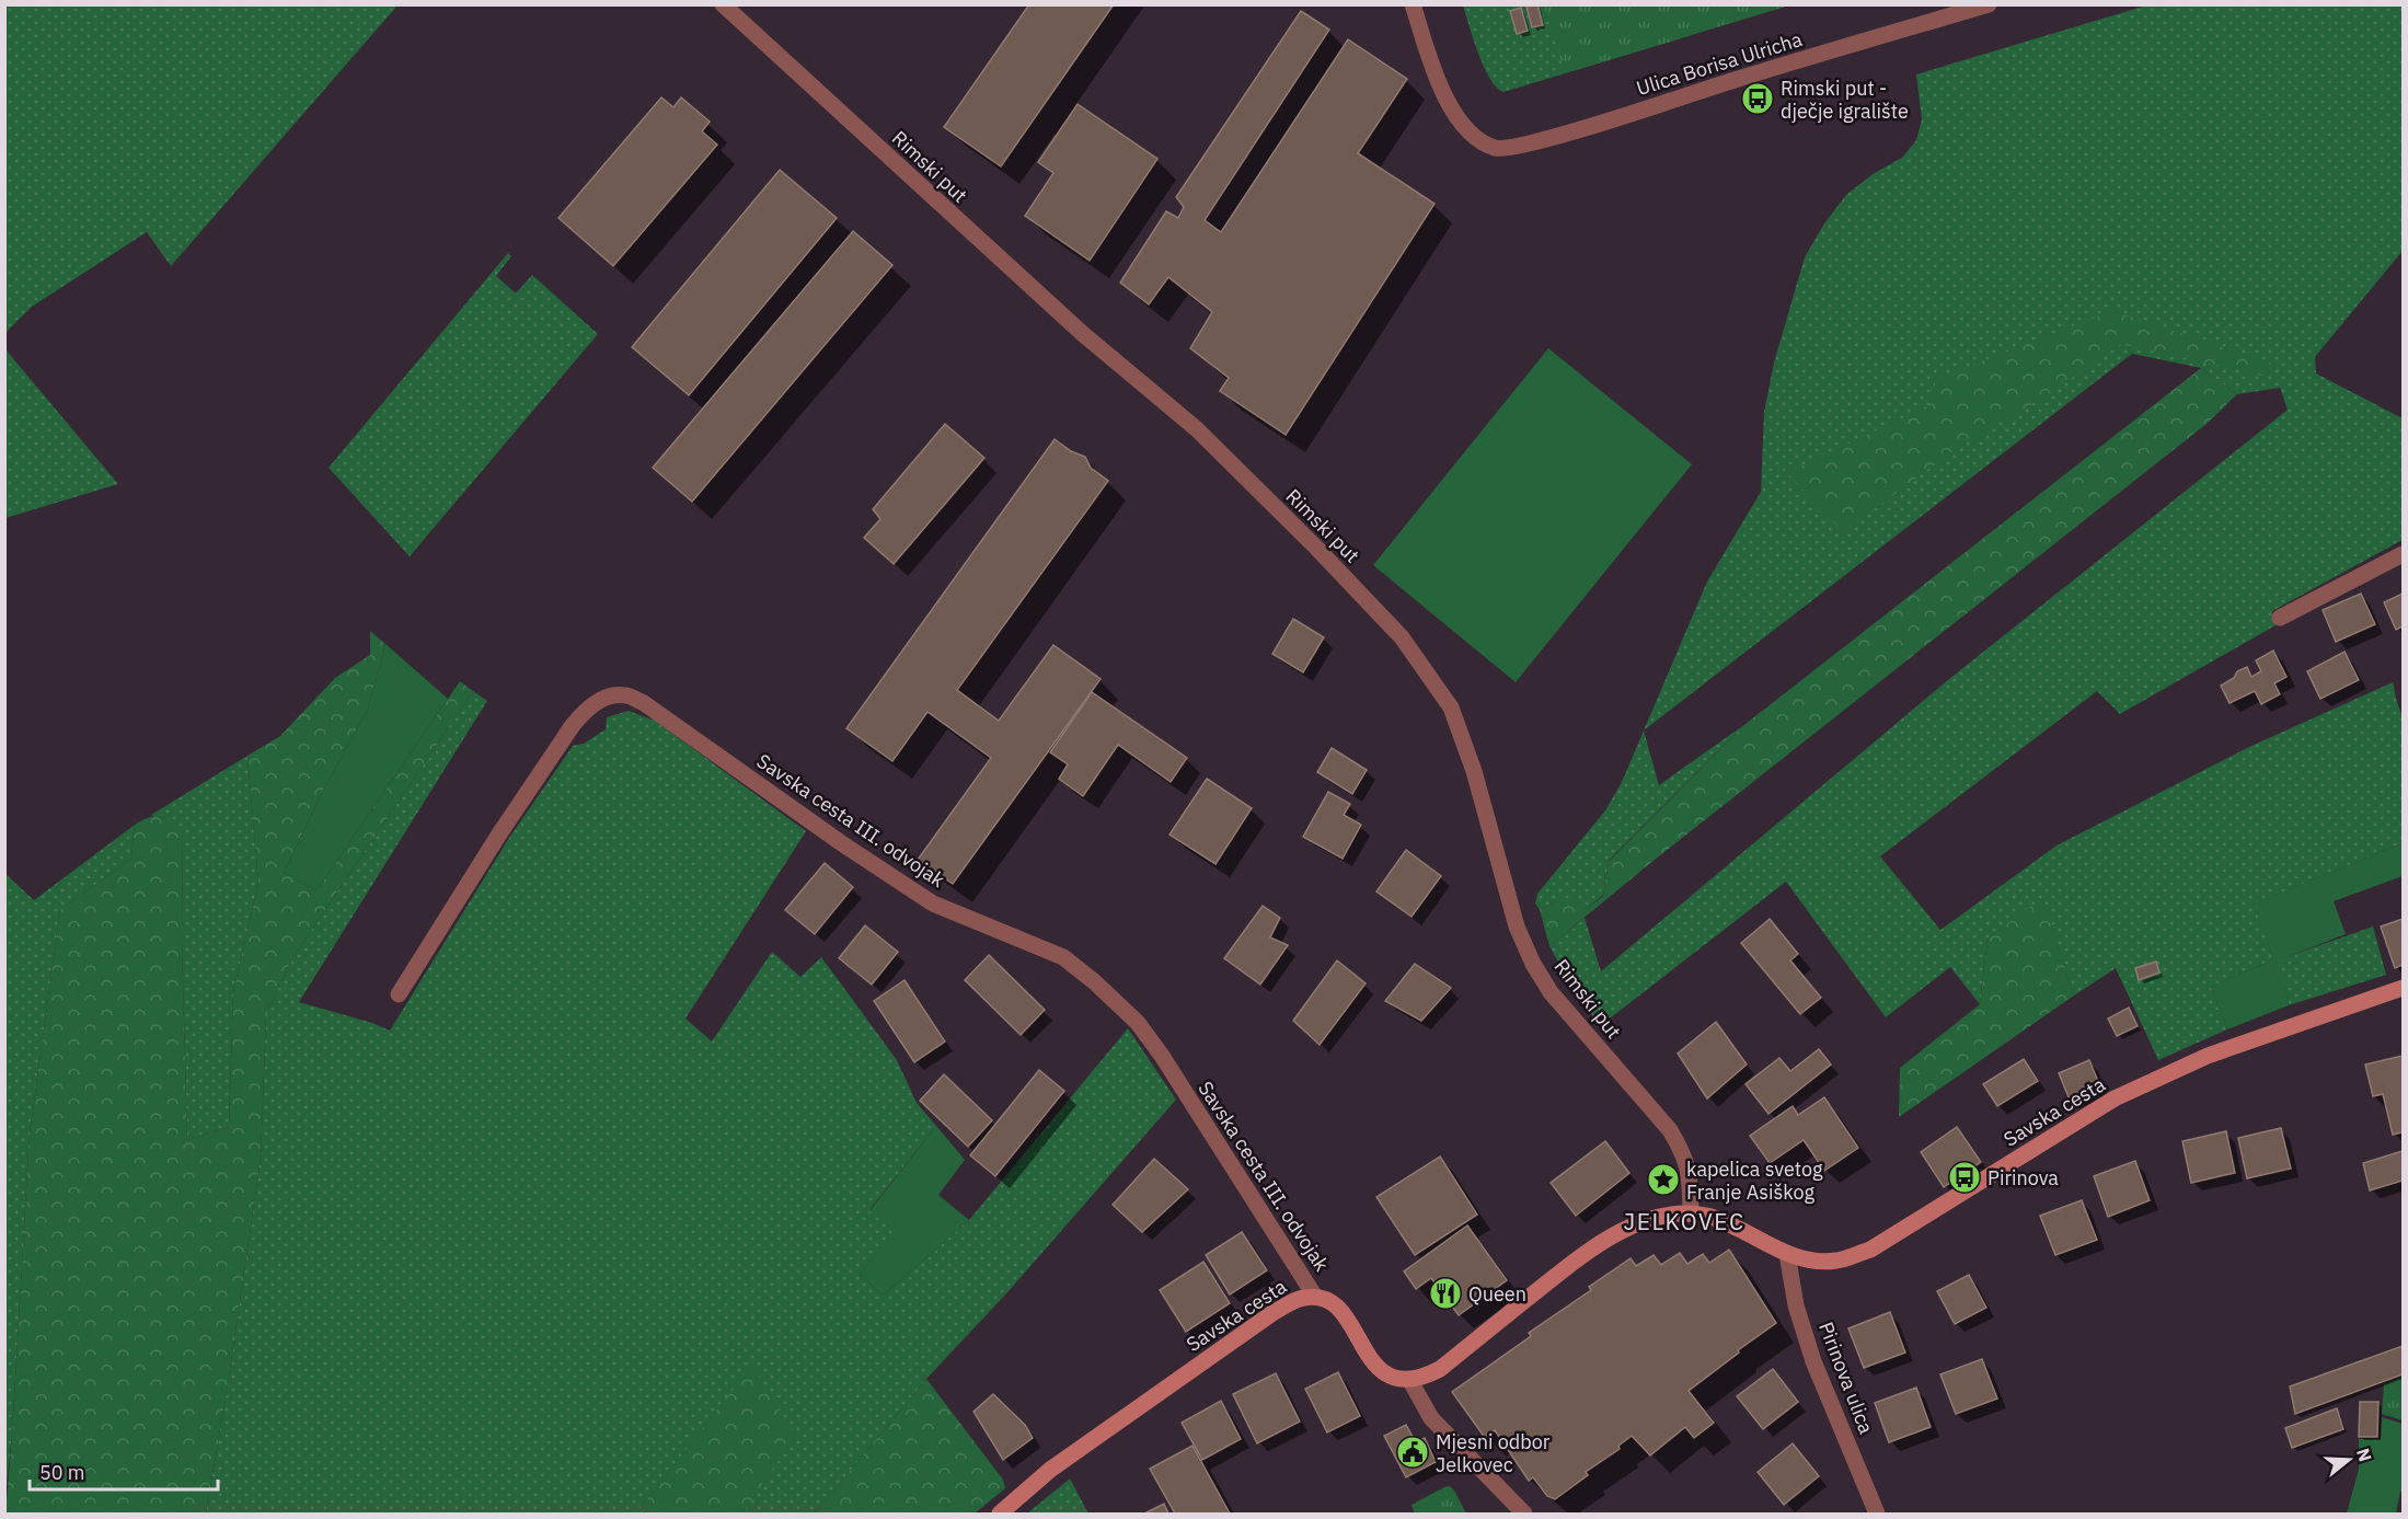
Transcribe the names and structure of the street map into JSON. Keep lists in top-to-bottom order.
{
  "streets": {
    "street": [
      "Ulica Borisa Ulricha",
      "Rimski put",
      "Savska cesta III. odvojak",
      "Savska cesta",
      "Pirinova ulica"
    ]
  },
  "crossings": [
    ["Rimski put", "Savska cesta"],
    ["Savska cesta III. odvojak", "Savska cesta"],
    ["Savska cesta", "Pirinova ulica"]
  ],
  "districts": ["JELKOVEC"],
  "places": {
    "bus stop": ["Rimski put - dječje igralište", "Pirinova"],
    "place": ["kapelica svetog Franje Asiškog"],
    "restaurant": ["Queen"],
    "public building": ["Mjesni odbor Jelkovec"]
  },
  "scale_bar": "50 m",
  "north": "right"
}
